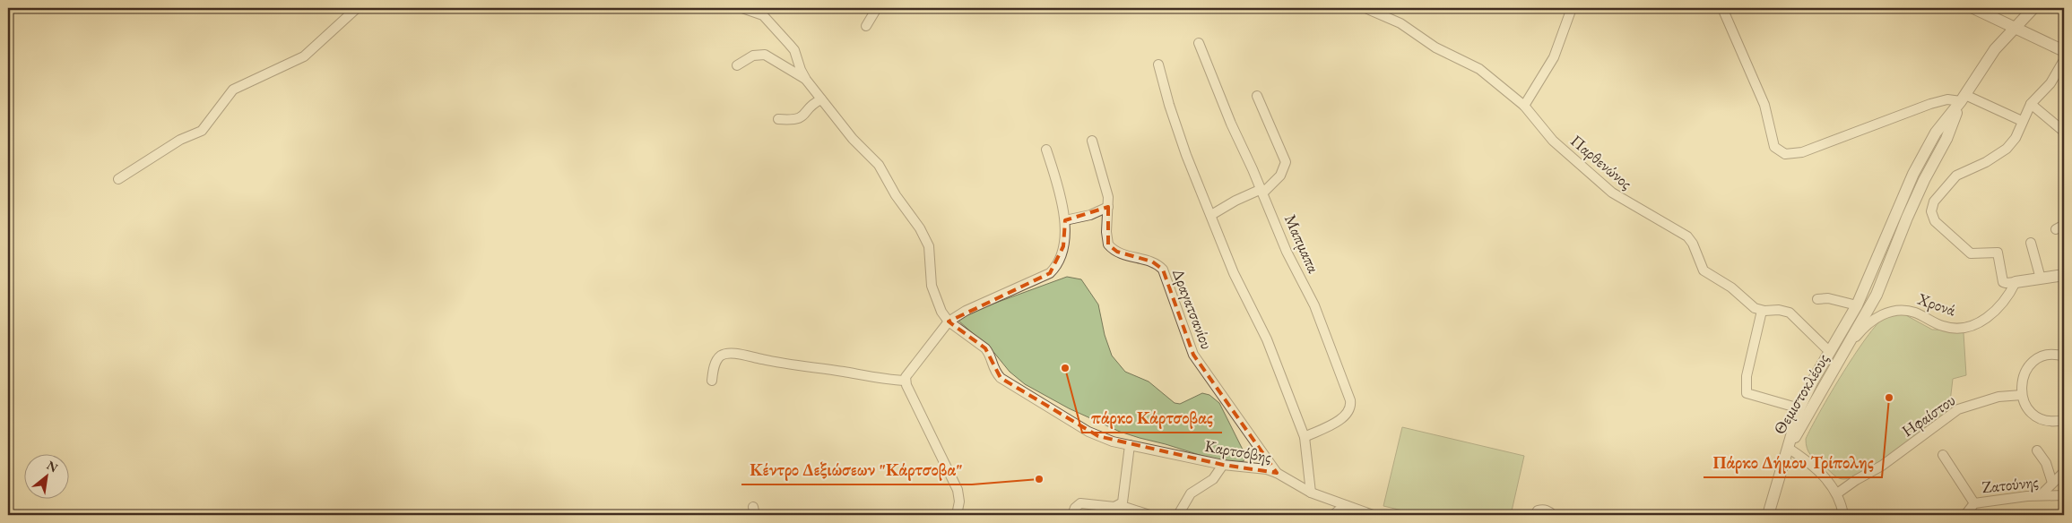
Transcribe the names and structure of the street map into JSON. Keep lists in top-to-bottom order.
{
  "streets": {
    "street": [
      "Παρθενώνος",
      "Μαπμαπα",
      "Χρονά",
      "Δραγατσανίου",
      "Θεμιστοκλέους",
      "Ηφαίστου",
      "Καρτσόβης",
      "Ζατούνης"
    ]
  },
  "crossings": [
    ["Παρθενώνος", "Θεμιστοκλέους"],
    ["Χρονά", "Θεμιστοκλέους"],
    ["Δραγατσανίου", "Καρτσόβης"]
  ],
  "places": ["πάρκο Κάρτσοβας", "Πάρκο Δήμου Τρίπολης", "Κέντρο Δεξιώσεων \"Κάρτσοβα\""],
  "north": "top right"
}
